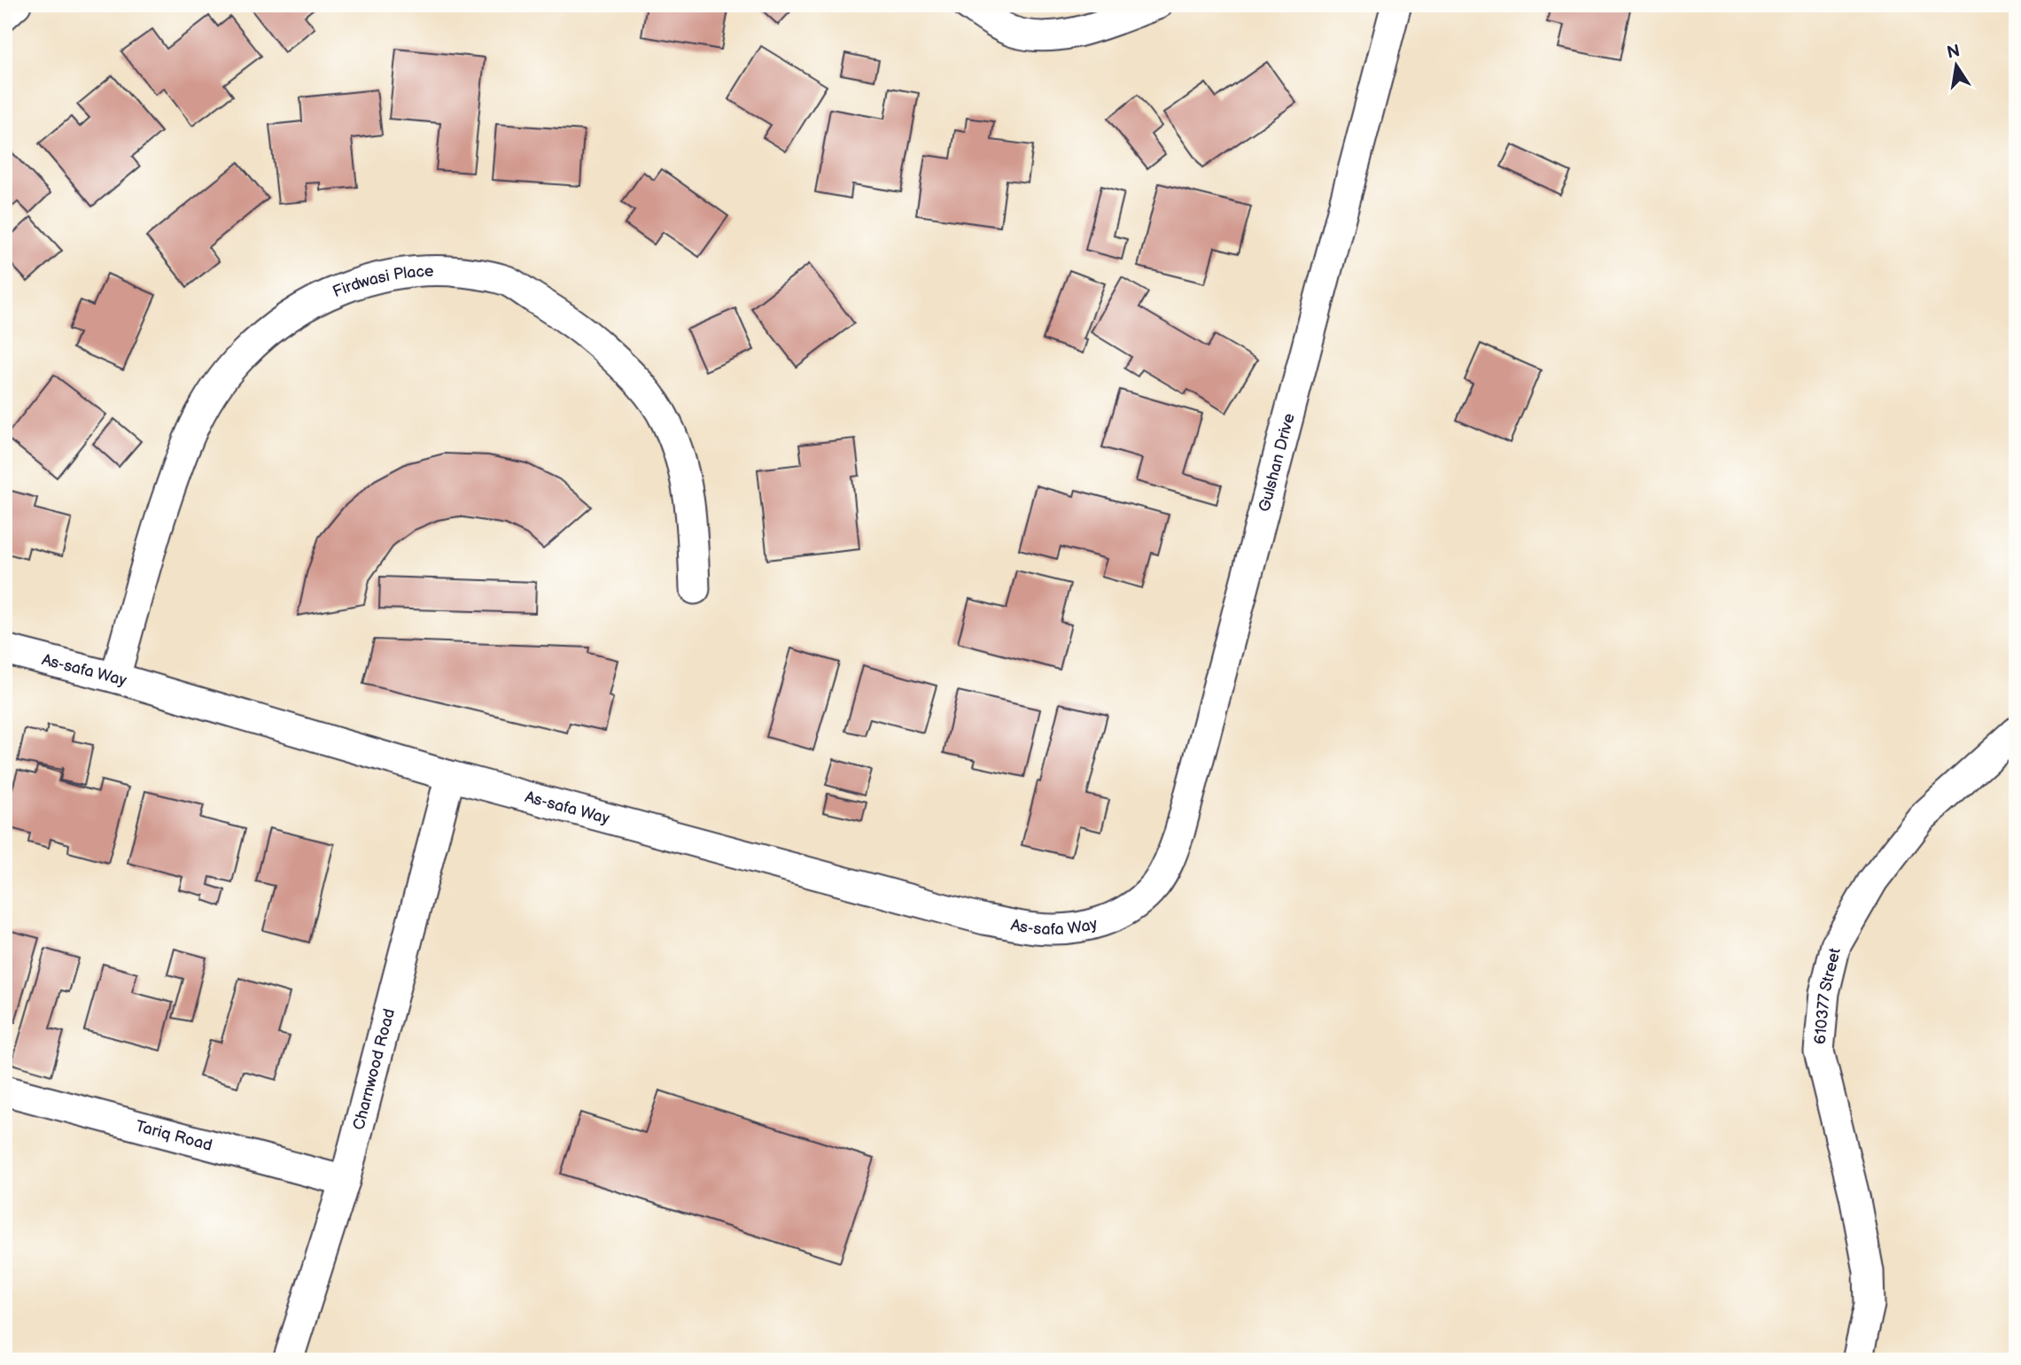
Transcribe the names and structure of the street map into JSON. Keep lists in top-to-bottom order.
{
  "streets": {
    "street": [
      "Firdwasi Place",
      "Gulshan Drive",
      "As-safa Way",
      "610377 Street",
      "Charnwood Road",
      "Tariq Road"
    ]
  },
  "crossings": [
    ["Firdwasi Place", "As-safa Way"],
    ["Gulshan Drive", "As-safa Way"],
    ["As-safa Way", "Charnwood Road"],
    ["Charnwood Road", "Tariq Road"]
  ],
  "north": "top"
}
